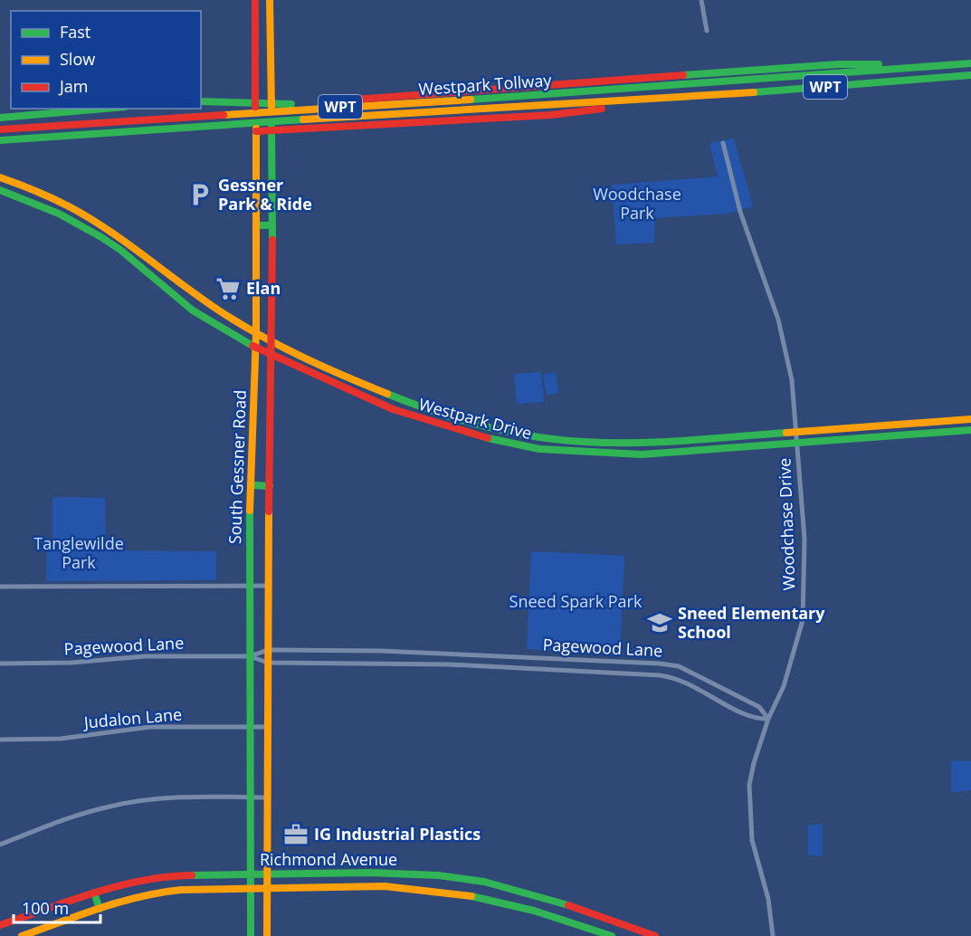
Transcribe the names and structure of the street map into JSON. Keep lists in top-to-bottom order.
{
  "streets": {
    "main road": [
      "Westpark Tollway",
      "WPT",
      "Westpark Drive",
      "South Gessner Road",
      "Richmond Avenue"
    ],
    "street": ["Woodchase Drive", "Pagewood Lane", "Judalon Lane"]
  },
  "crossings": [
    ["Westpark Drive", "South Gessner Road"],
    ["Westpark Drive", "Woodchase Drive"],
    ["South Gessner Road", "Pagewood Lane"],
    ["South Gessner Road", "Judalon Lane"],
    ["South Gessner Road", "Richmond Avenue"],
    ["Woodchase Drive", "Pagewood Lane"]
  ],
  "parks": ["Woodchase Park", "Tanglewilde Park", "Sneed Spark Park"],
  "places": {
    "parking": ["Gessner Park & Ride"],
    "supermarket": ["Elan"],
    "school or university": ["Sneed Elementary School"],
    "office": ["IG Industrial Plastics"]
  },
  "legend": ["Fast", "Slow", "Jam"],
  "scale_bar": "100 m"
}
